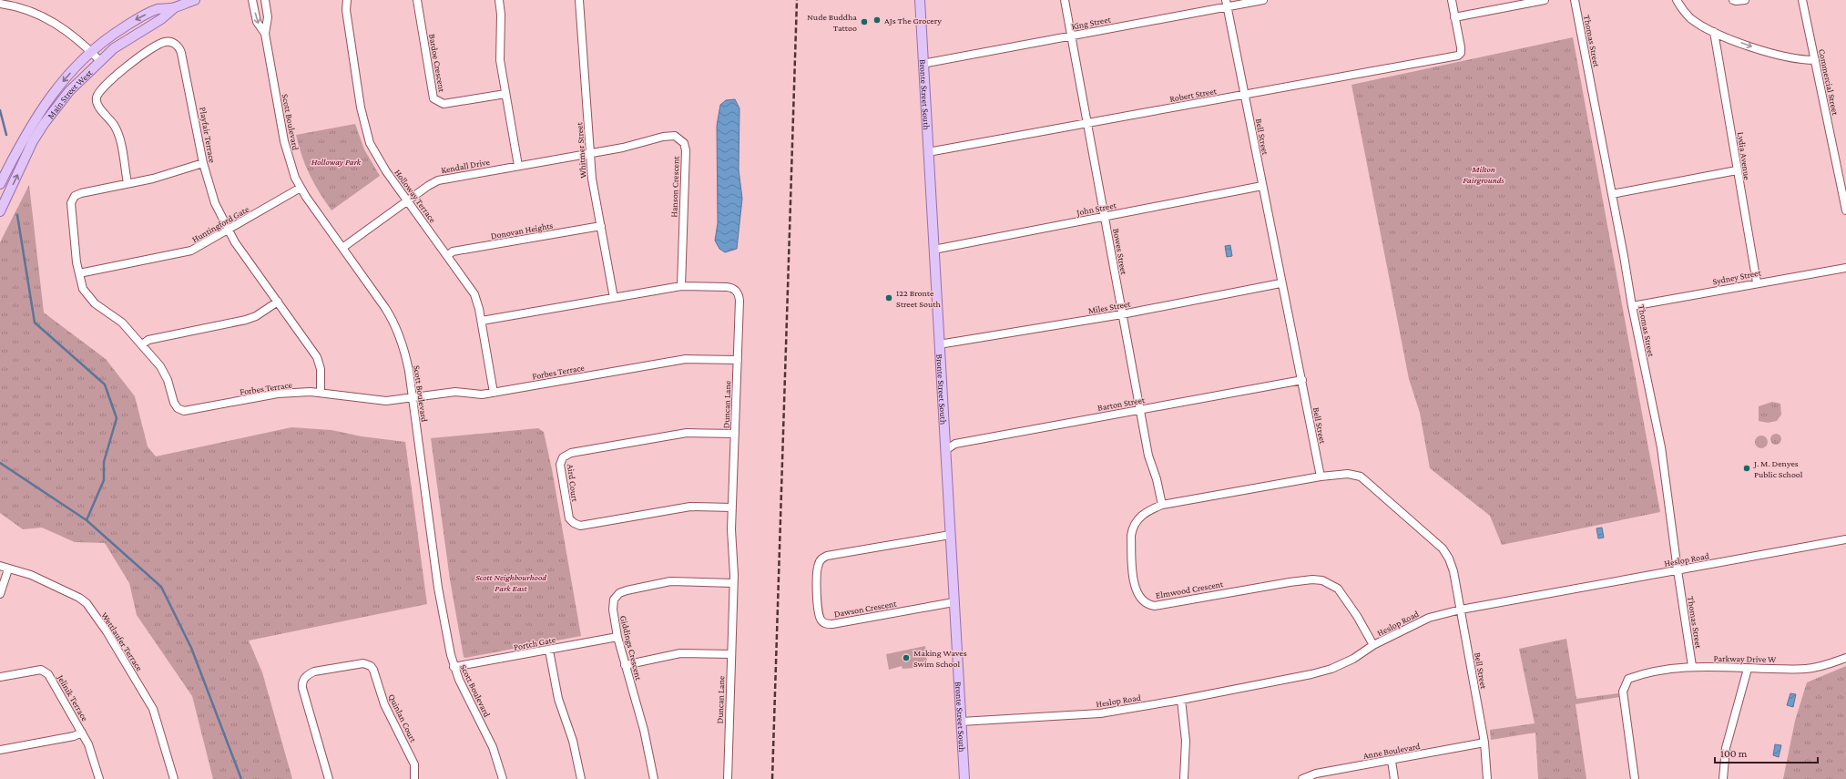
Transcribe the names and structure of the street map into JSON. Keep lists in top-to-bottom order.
{
  "streets": {
    "main road": ["Main Street West", "Bronte Street South"],
    "street": [
      "King Street",
      "Thomas Street",
      "Bardoe Crescent",
      "Commercial Street",
      "Robert Street",
      "Scott Boulevard",
      "Playfair Terrace",
      "Bell Street",
      "Whitmer Street",
      "Lydia Avenue",
      "Kendall Drive",
      "Hanson Crescent",
      "Holloway Terrace",
      "John Street",
      "Huntingford Gate",
      "Donovan Heights",
      "Bowes Street",
      "Sydney Street",
      "Miles Street",
      "Forbes Terrace",
      "Barton Street",
      "Duncan Lane",
      "Aird Court",
      "Heslop Road",
      "Elmwood Crescent",
      "Dawson Crescent",
      "Wettlaufer Terrace",
      "Portch Gate",
      "Giddings Crescent",
      "Parkway Drive W",
      "Jelinik Terrace",
      "Quinlan Court",
      "Anne Boulevard"
    ]
  },
  "crossings": [
    ["King Street", "Bronte Street South"],
    ["King Street", "Bell Street"],
    ["King Street", "Bowes Street"],
    ["Thomas Street", "Sydney Street"],
    ["Thomas Street", "Heslop Road"],
    ["Thomas Street", "Parkway Drive W"],
    ["Bronte Street South", "Robert Street"],
    ["Bronte Street South", "John Street"],
    ["Bronte Street South", "Miles Street"],
    ["Bronte Street South", "Barton Street"],
    ["Bronte Street South", "Heslop Road"],
    ["Bronte Street South", "Dawson Crescent"],
    ["Robert Street", "Bell Street"],
    ["Robert Street", "Bowes Street"],
    ["Scott Boulevard", "Kendall Drive"],
    ["Scott Boulevard", "Huntingford Gate"],
    ["Scott Boulevard", "Forbes Terrace"],
    ["Scott Boulevard", "Portch Gate"],
    ["Playfair Terrace", "Huntingford Gate"],
    ["Playfair Terrace", "Forbes Terrace"],
    ["Bell Street", "John Street"],
    ["Bell Street", "Miles Street"],
    ["Bell Street", "Barton Street"],
    ["Bell Street", "Heslop Road"],
    ["Bell Street", "Elmwood Crescent"],
    ["Bell Street", "Anne Boulevard"],
    ["Whitmer Street", "Kendall Drive"],
    ["Whitmer Street", "Hanson Crescent"],
    ["Whitmer Street", "Donovan Heights"],
    ["Whitmer Street", "Duncan Lane"],
    ["Lydia Avenue", "Sydney Street"],
    ["Kendall Drive", "Hanson Crescent"],
    ["Kendall Drive", "Holloway Terrace"],
    ["Hanson Crescent", "Duncan Lane"],
    ["Holloway Terrace", "Donovan Heights"],
    ["Holloway Terrace", "Forbes Terrace"],
    ["Holloway Terrace", "Duncan Lane"],
    ["John Street", "Bowes Street"],
    ["Huntingford Gate", "Forbes Terrace"],
    ["Bowes Street", "Miles Street"],
    ["Bowes Street", "Barton Street"],
    ["Bowes Street", "Elmwood Crescent"],
    ["Forbes Terrace", "Duncan Lane"],
    ["Duncan Lane", "Aird Court"],
    ["Duncan Lane", "Giddings Crescent"],
    ["Heslop Road", "Elmwood Crescent"],
    ["Portch Gate", "Giddings Crescent"]
  ],
  "parks": ["Holloway Park", "Milton Fairgrounds", "Scott Neighbourhood Park East"],
  "places": [
    "AJs The Grocery",
    "Nude Buddha Tattoo",
    "122 Bronte Street South",
    "J. M. Denyes Public School",
    "Making Waves Swim School"
  ],
  "scale_bar": "100 m"
}
